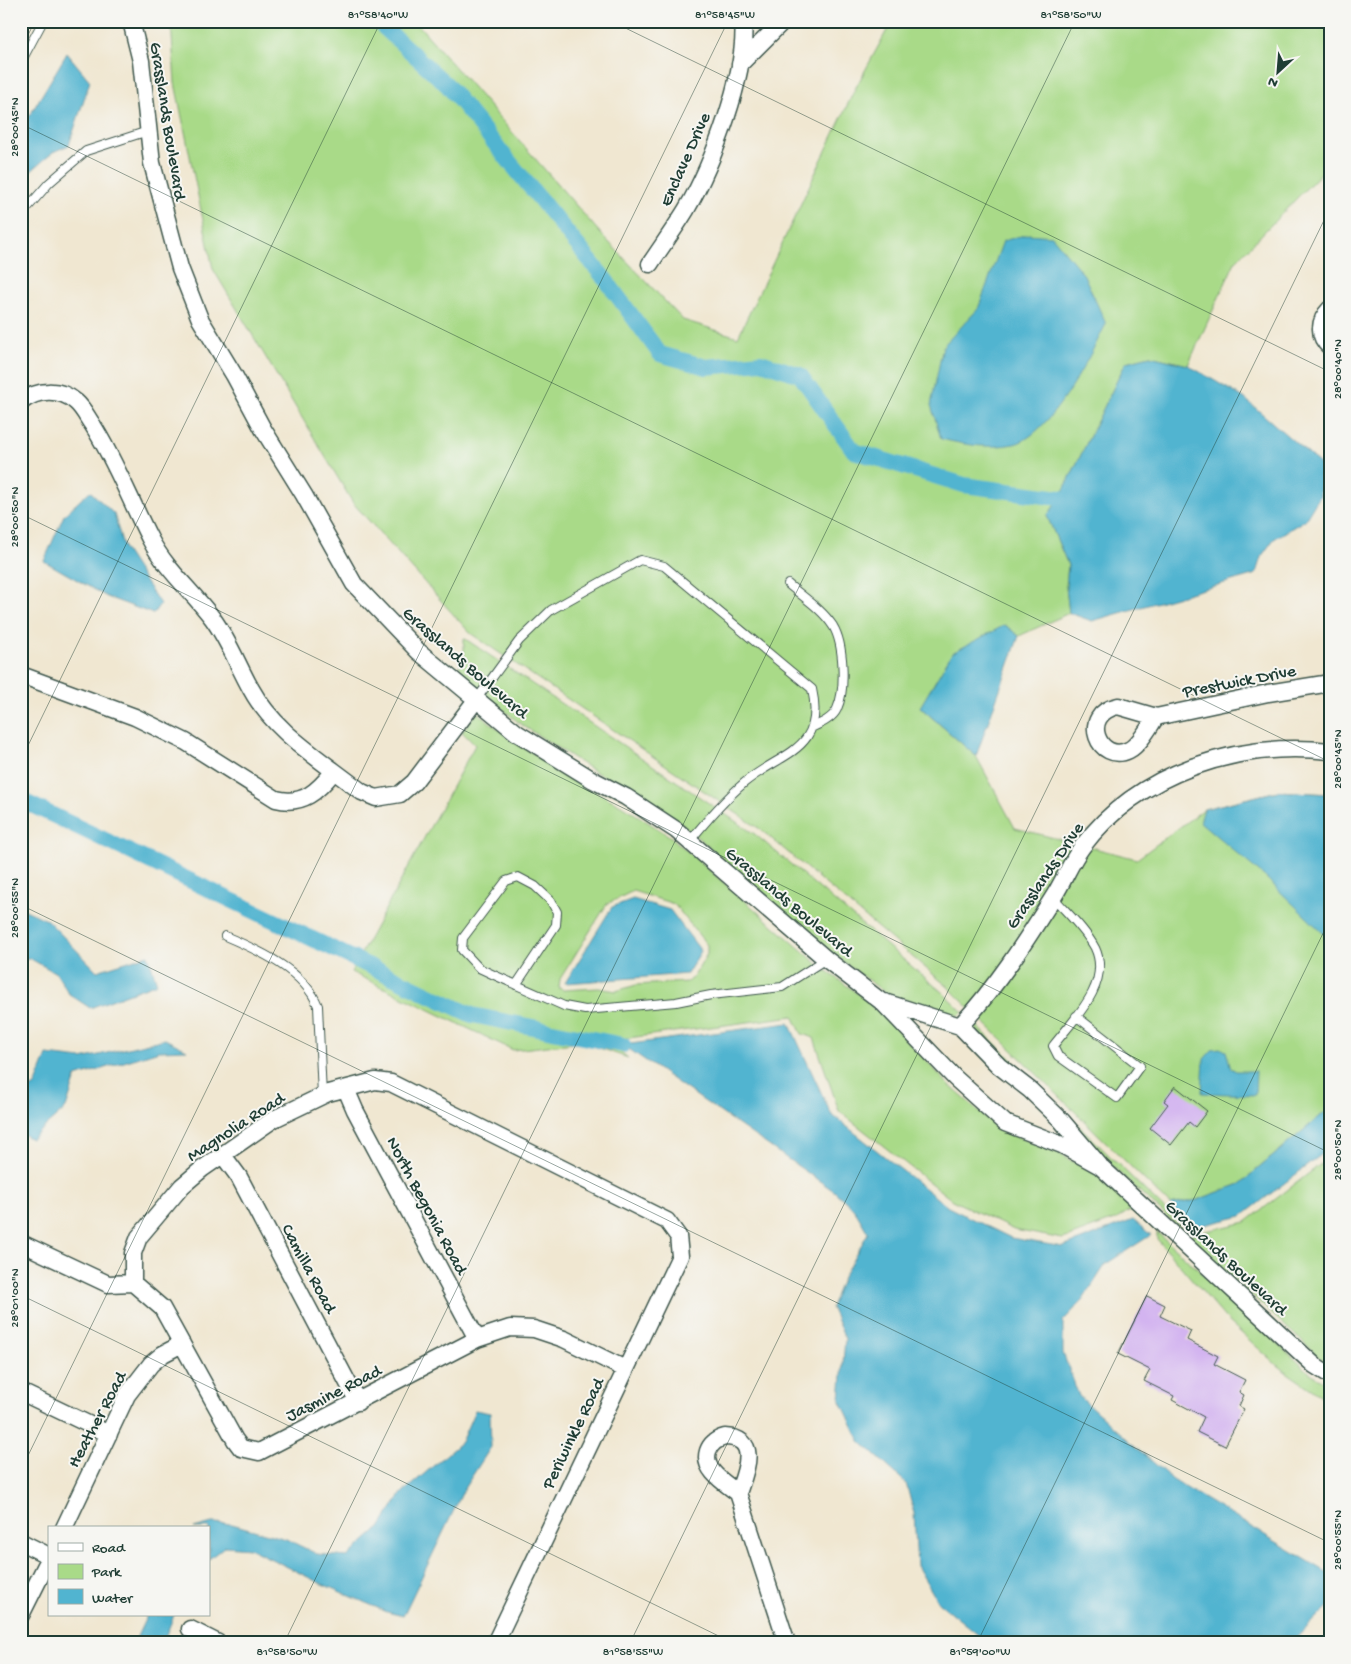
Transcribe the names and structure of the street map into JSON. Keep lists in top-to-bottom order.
{
  "streets": {
    "street": [
      "Grasslands Boulevard",
      "Enclave Drive",
      "Prestwick Drive",
      "Grasslands Drive",
      "Magnolia Road",
      "North Begonia Road",
      "Camilla Road",
      "Jasmine Road",
      "Heather Road",
      "Periwinkle Road"
    ]
  },
  "crossings": [
    ["Grasslands Boulevard", "Grasslands Drive"],
    ["Magnolia Road", "North Begonia Road"],
    ["Magnolia Road", "Camilla Road"],
    ["Magnolia Road", "Jasmine Road"],
    ["Magnolia Road", "Periwinkle Road"],
    ["North Begonia Road", "Jasmine Road"],
    ["Camilla Road", "Jasmine Road"],
    ["Jasmine Road", "Heather Road"],
    ["Jasmine Road", "Periwinkle Road"]
  ],
  "legend": ["Road", "Park", "Water"],
  "north": "bottom left",
  "coordinates": [
    "81°58'40\"W",
    "81°58'45\"W",
    "81°58'50\"W",
    "28°00'45\"N",
    "28°00'40\"N",
    "28°00'50\"N",
    "28°00'55\"N",
    "28°01'00\"N",
    "81°58'55\"W",
    "81°59'00\"W"
  ]
}
